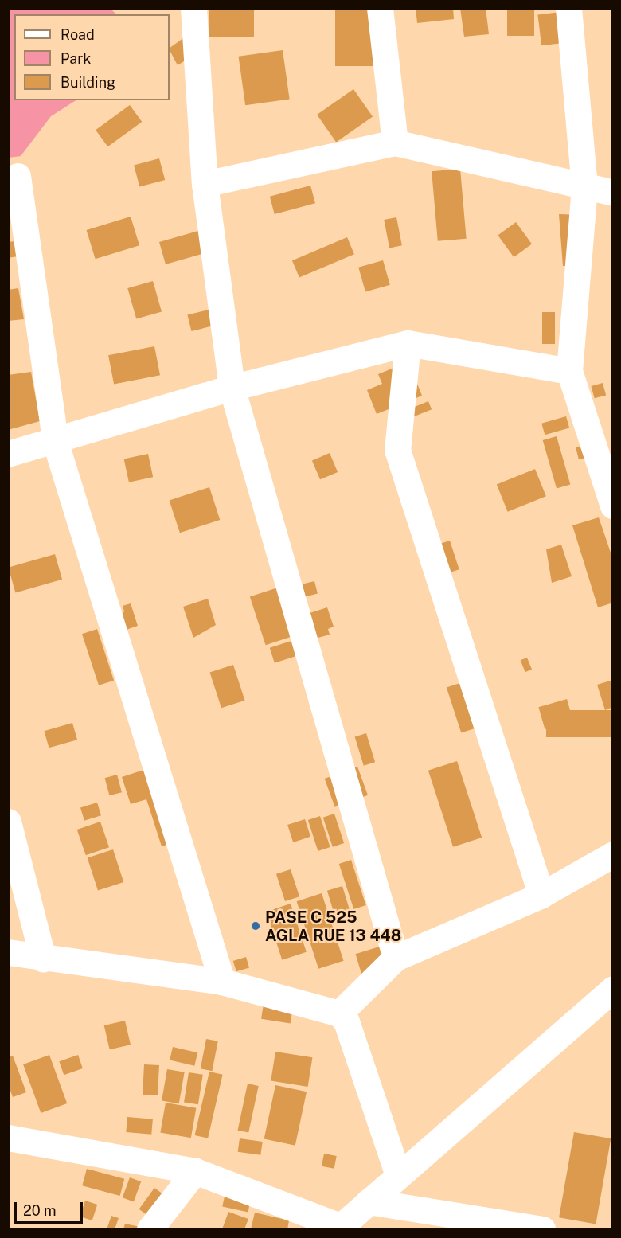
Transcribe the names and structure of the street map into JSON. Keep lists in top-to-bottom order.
{
  "places": ["PASE C 525 AGLA RUE 13 448"],
  "legend": ["Road", "Park", "Building"],
  "scale_bar": "20 m"
}
